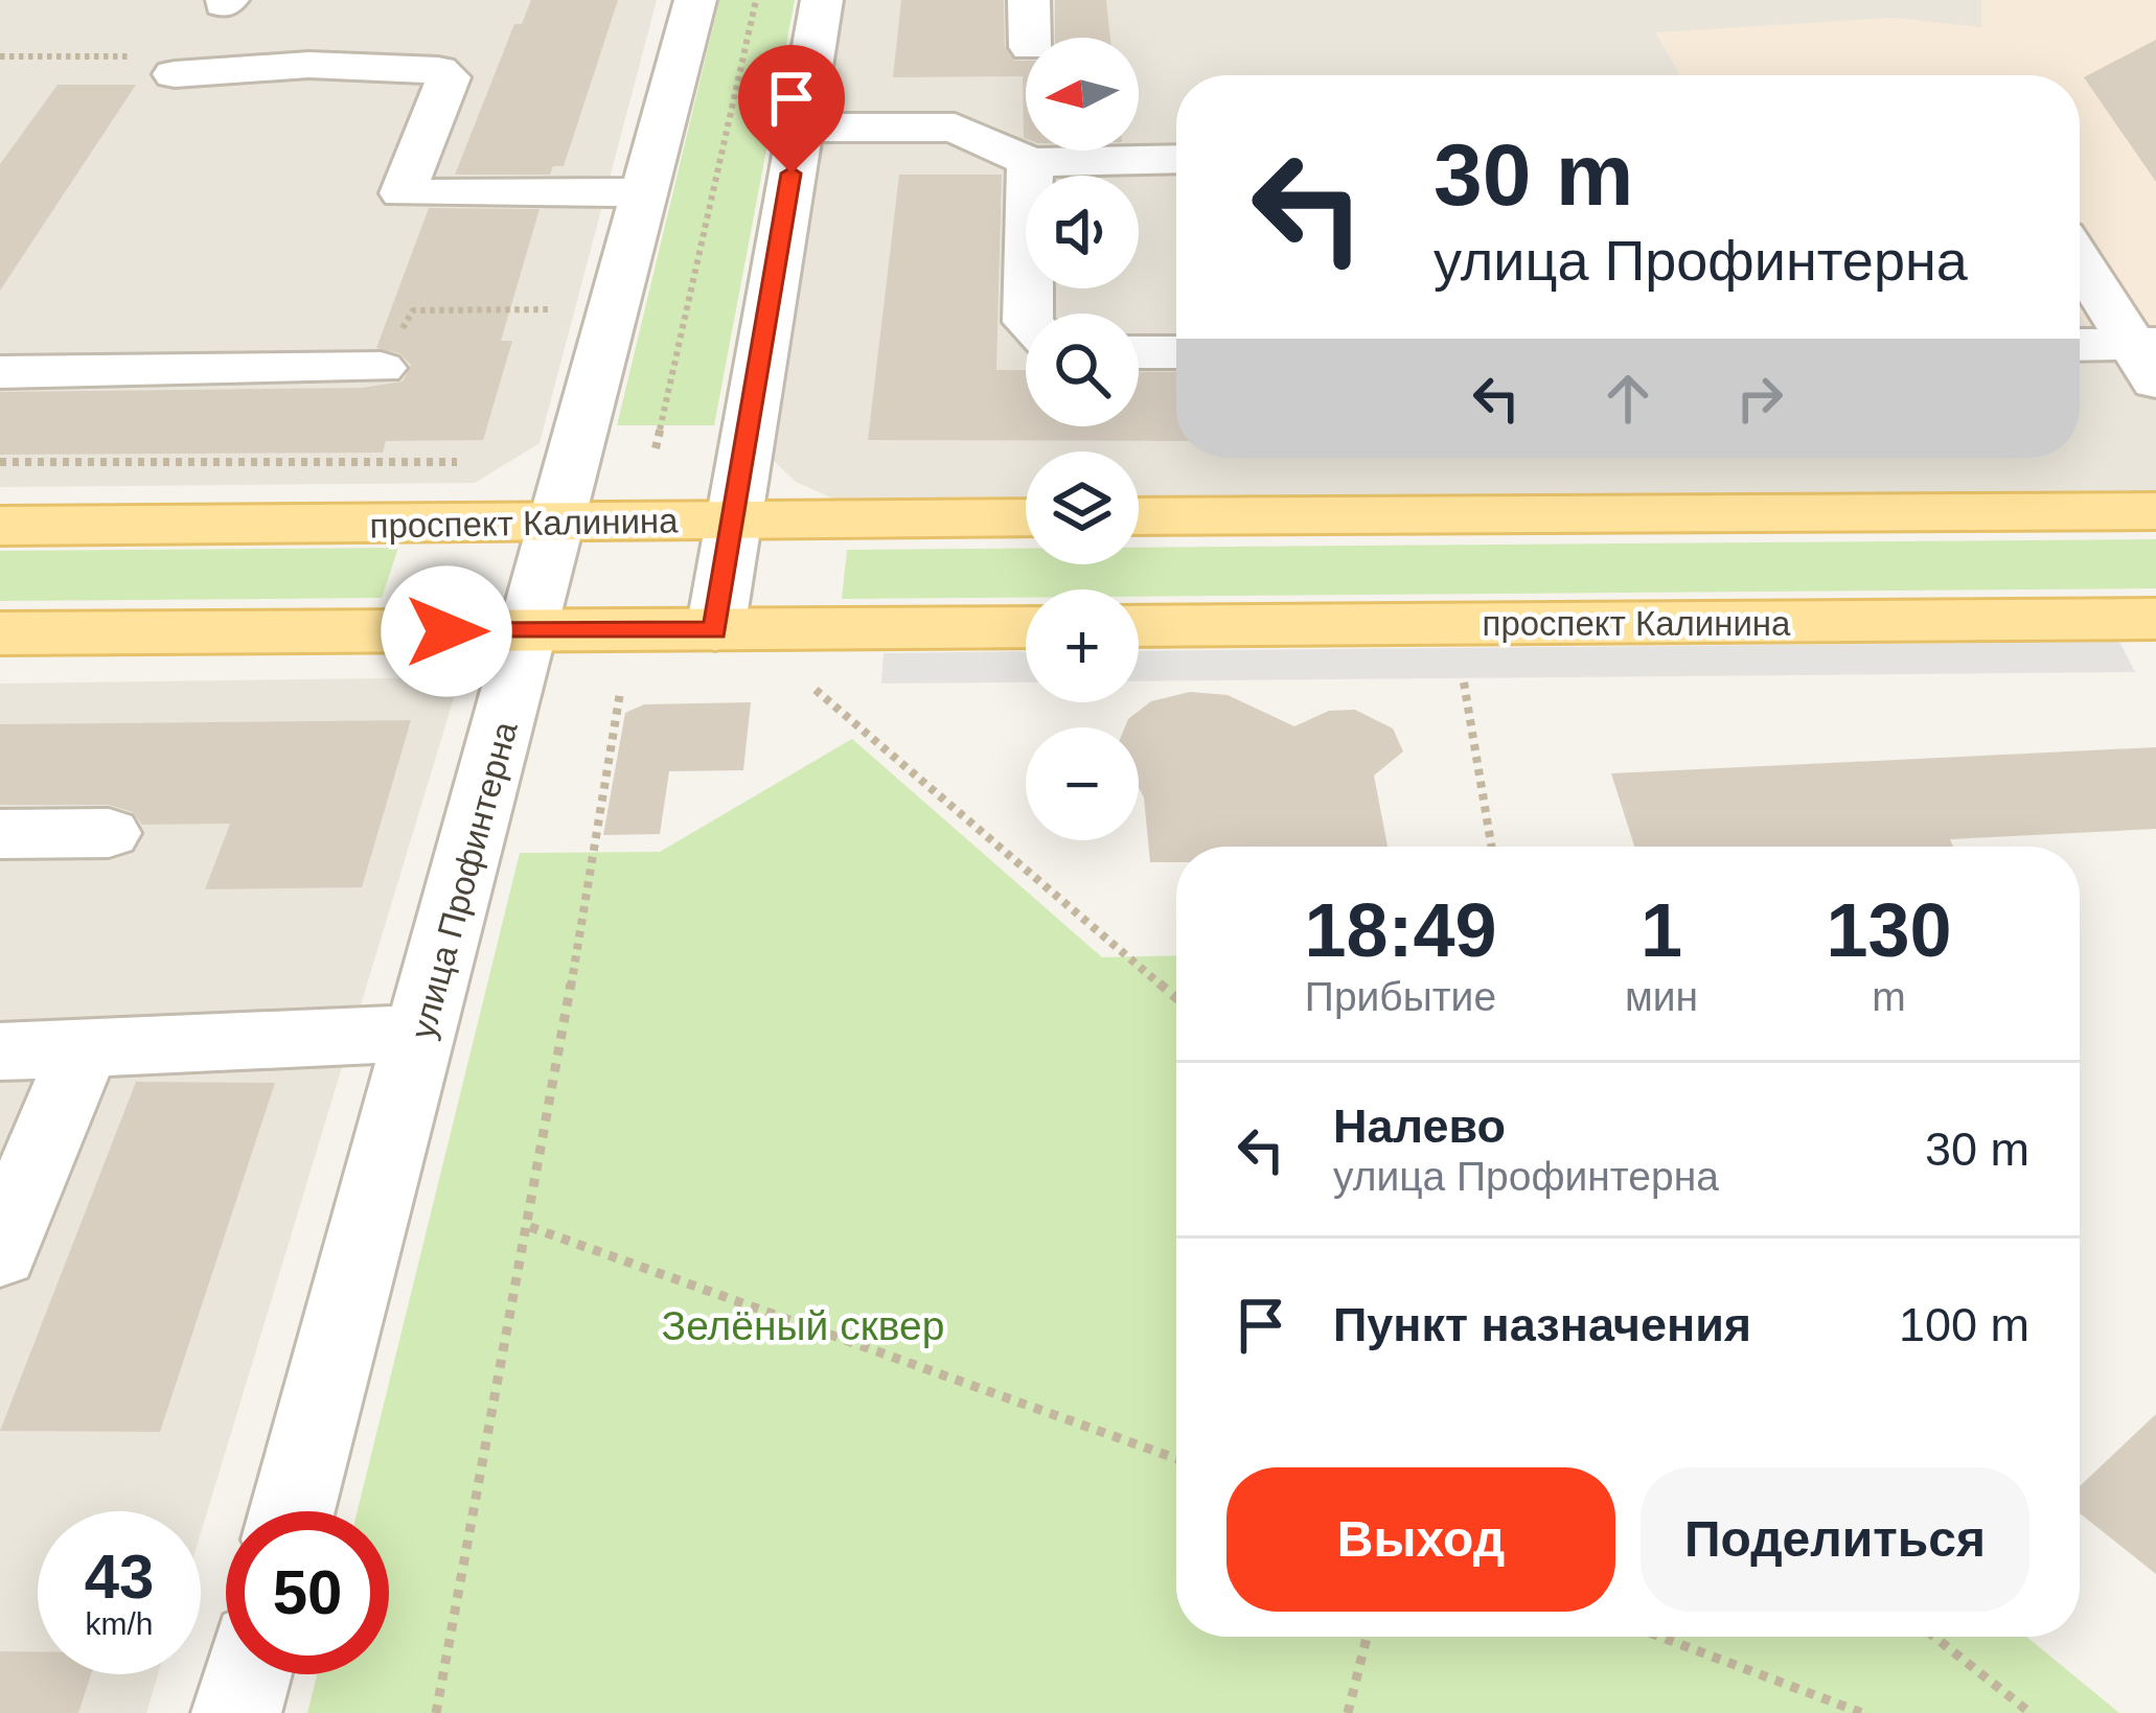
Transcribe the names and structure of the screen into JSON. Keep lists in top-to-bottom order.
{
  "streets": {
    "main road": ["проспект Калинина"],
    "street": ["улица Профинтерна"]
  },
  "crossings": [
    ["проспект Калинина", "улица Профинтерна"]
  ],
  "parks": ["Зелёный сквер"],
  "north": "left",
  "page": {
    "map_buttons": ["+", "−"],
    "turn": ["30 m", "улица Профинтерна"],
    "eta": [
      "18:49",
      "Прибытие",
      "1",
      "мин",
      "130",
      "m"
    ],
    "list": [
      {
        "name": "Налево",
        "note": "улица Профинтерна",
        "value": "30 m"
      },
      {
        "name": "Пункт назначения",
        "value": "100 m"
      }
    ],
    "buttons": ["Выход", "Поделиться"],
    "speed": "43 km/h",
    "limit": "50"
  }
}
